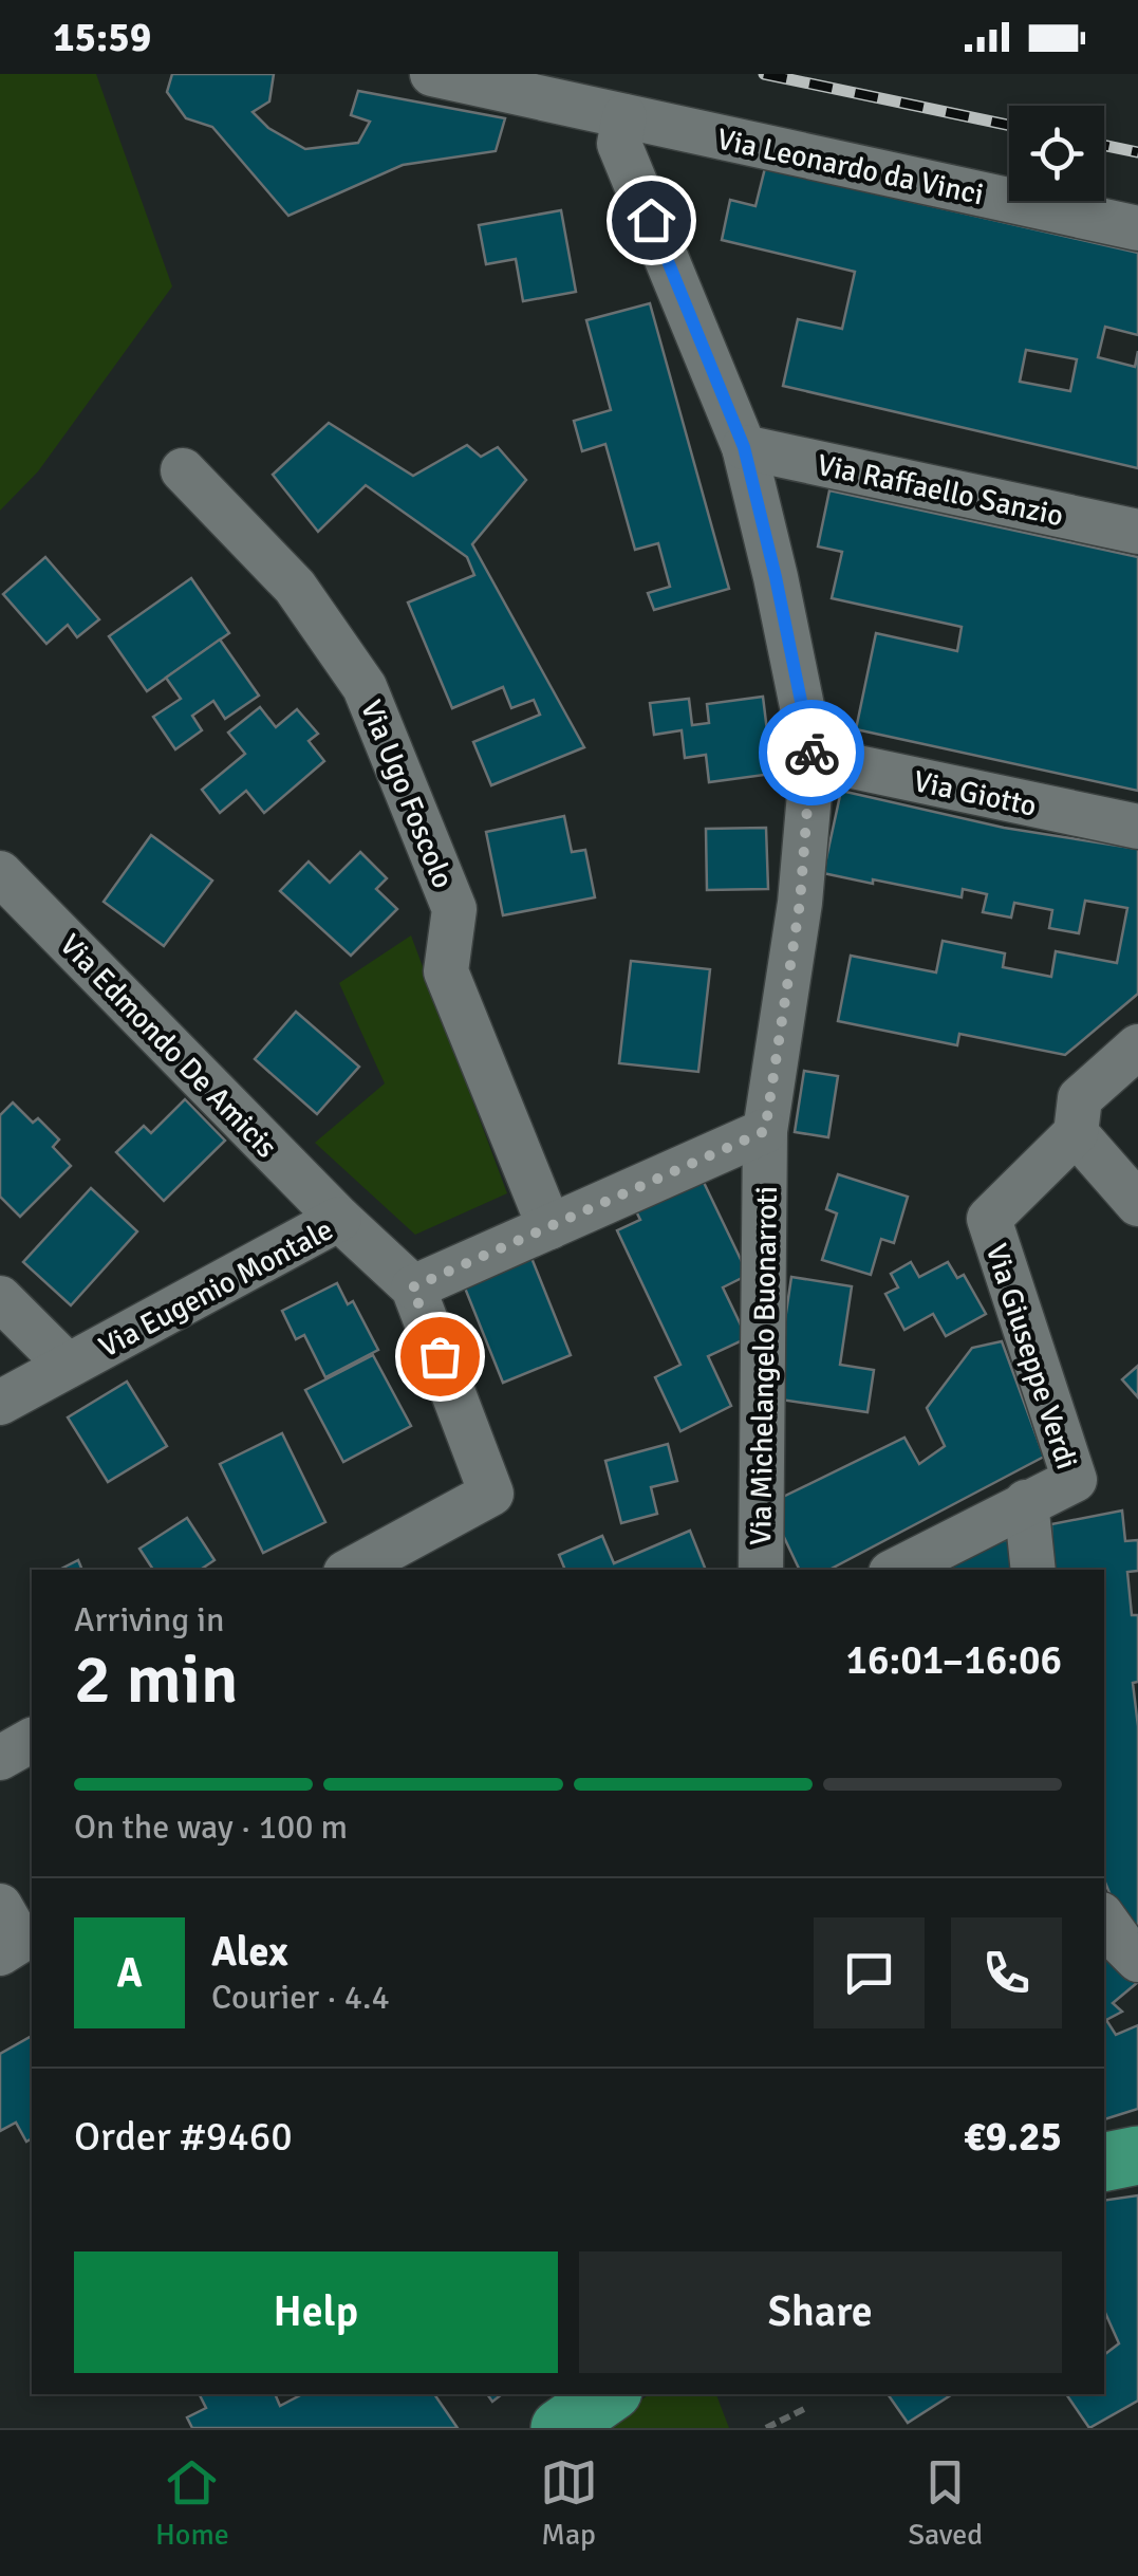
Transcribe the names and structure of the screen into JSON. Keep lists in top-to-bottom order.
{
  "streets": {
    "street": [
      "Via Leonardo da Vinci",
      "Via Raffaello Sanzio",
      "Via Giotto",
      "Via Ugo Foscolo",
      "Via Edmondo De Amicis",
      "Via Eugenio Montale",
      "Via Giuseppe Verdi",
      "Via Michelangelo Buonarroti"
    ]
  },
  "crossings": [
    ["Via Leonardo da Vinci", "Via Michelangelo Buonarroti"],
    ["Via Raffaello Sanzio", "Via Michelangelo Buonarroti"],
    ["Via Giotto", "Via Michelangelo Buonarroti"],
    ["Via Edmondo De Amicis", "Via Eugenio Montale"]
  ],
  "page": {
    "status": "15:59",
    "heading": ["2 min", "Arriving in", "16:01–16:06"],
    "panel": [
      "Alex",
      "Courier · 4.4",
      "Order #9460",
      "€9.25"
    ],
    "bar": "On the way · 100 m",
    "round": "A",
    "buttons": ["Help", "Share"],
    "tabs": ["Home", "Map", "Saved"]
  }
}
